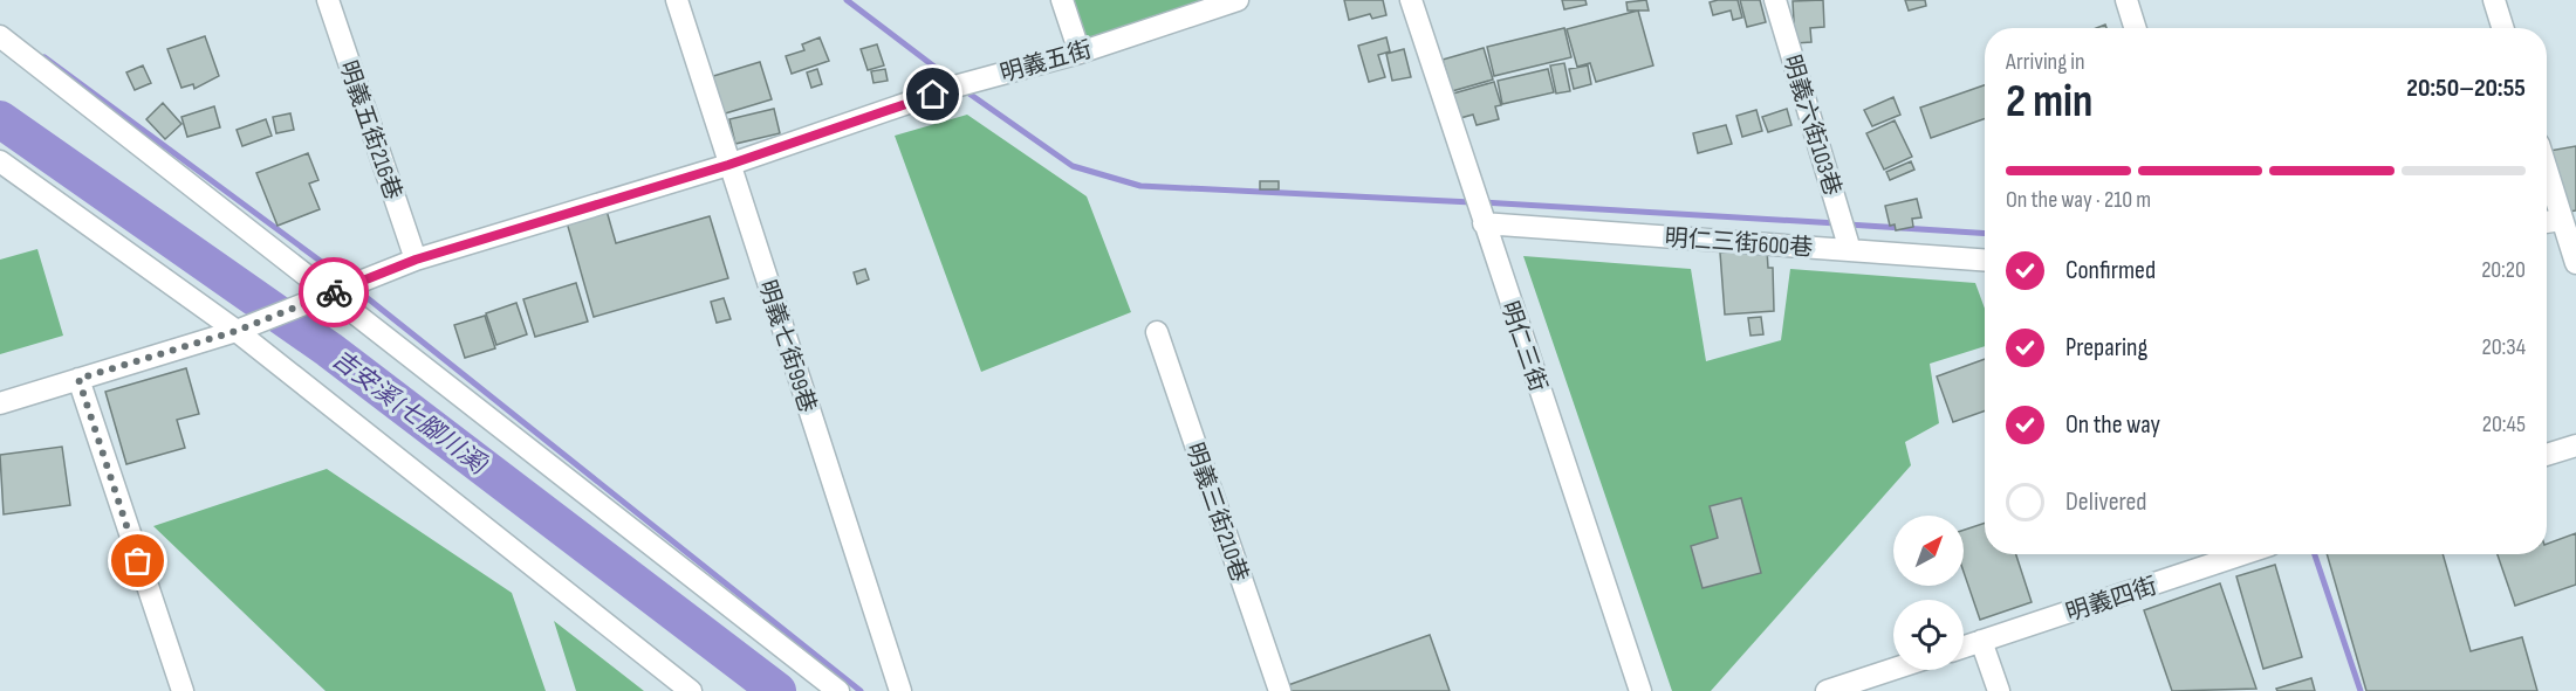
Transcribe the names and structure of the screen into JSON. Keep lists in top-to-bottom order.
{
  "streets": {
    "street": [
      "明義五街",
      "明義六街103巷",
      "明義五街216巷",
      "明仁三街600巷",
      "明義七街99巷",
      "明仁三街",
      "明義三街210巷",
      "明義四街"
    ]
  },
  "crossings": [
    ["明義五街", "明義五街216巷"],
    ["明義五街", "明義七街99巷"],
    ["明義六街103巷", "明仁三街600巷"],
    ["明仁三街600巷", "明仁三街"]
  ],
  "water": ["吉安溪 (七腳川溪)"],
  "north": "top right",
  "page": {
    "heading": ["2 min", "Arriving in", "20:50–20:55"],
    "bar": "On the way · 210 m",
    "list": [
      ["Confirmed", "20:20"],
      ["Preparing", "20:34"],
      ["On the way", "20:45"],
      "Delivered"
    ]
  }
}
